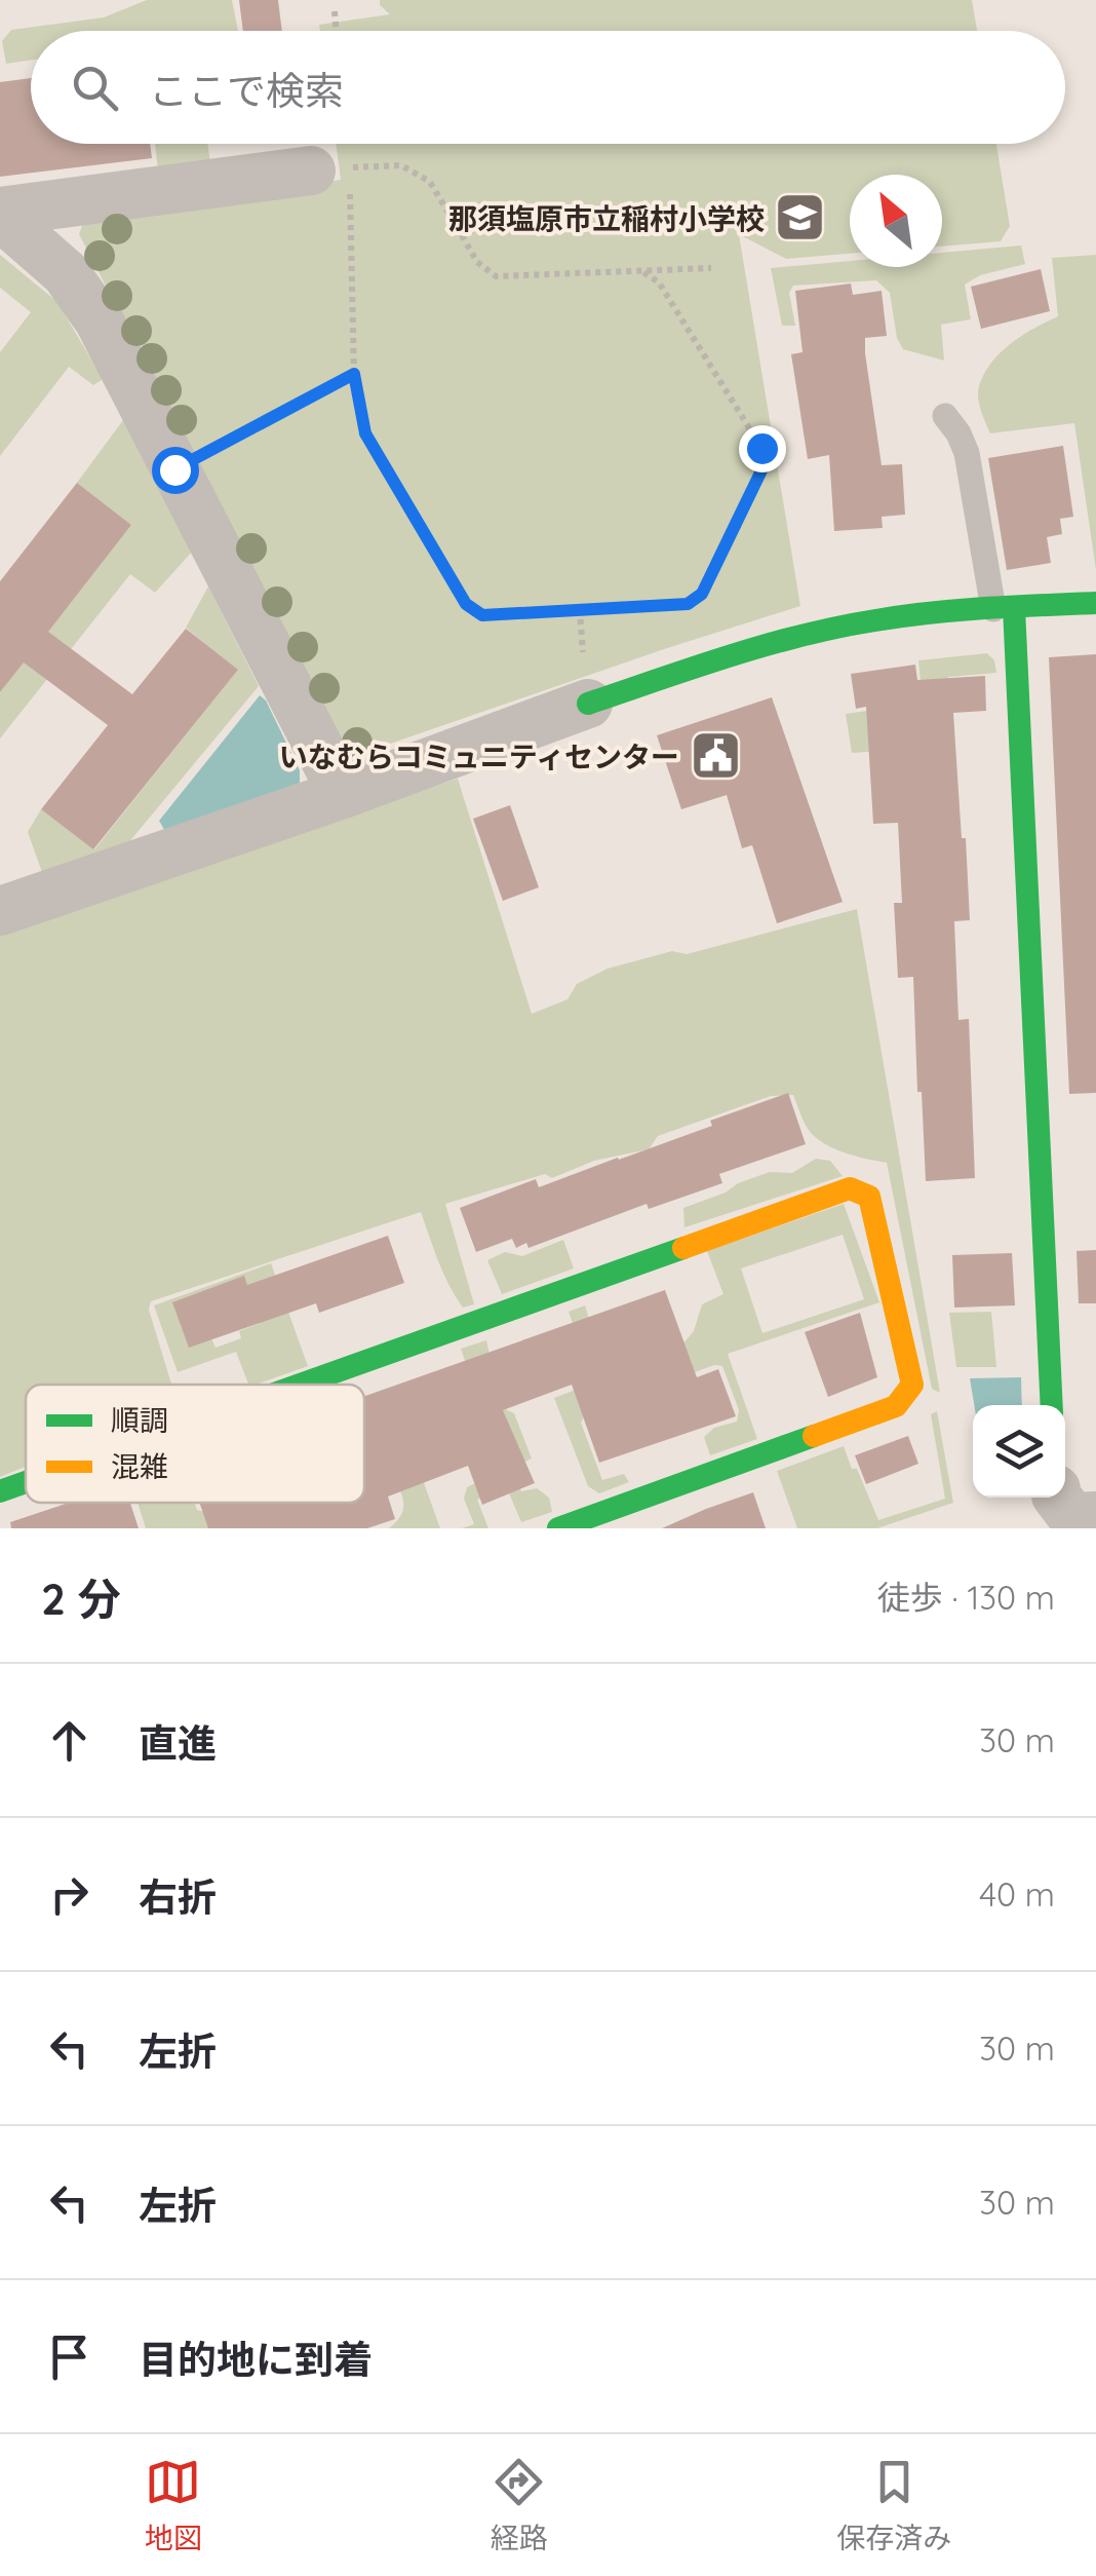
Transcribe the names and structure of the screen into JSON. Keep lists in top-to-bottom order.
{
  "places": {
    "school or university": ["那須塩原市立稲村小学校"],
    "public building": ["いなむらコミュニティセンター"]
  },
  "legend": ["順調", "混雑"],
  "north": "top left",
  "page": {
    "search": "ここで検索",
    "heading": ["2 分", "徒歩 · 130 m"],
    "list": [
      ["直進", "30 m"],
      ["右折", "40 m"],
      ["左折", "30 m"],
      ["左折", "30 m"],
      "目的地に到着"
    ],
    "nav": ["地図", "経路", "保存済み"]
  }
}
